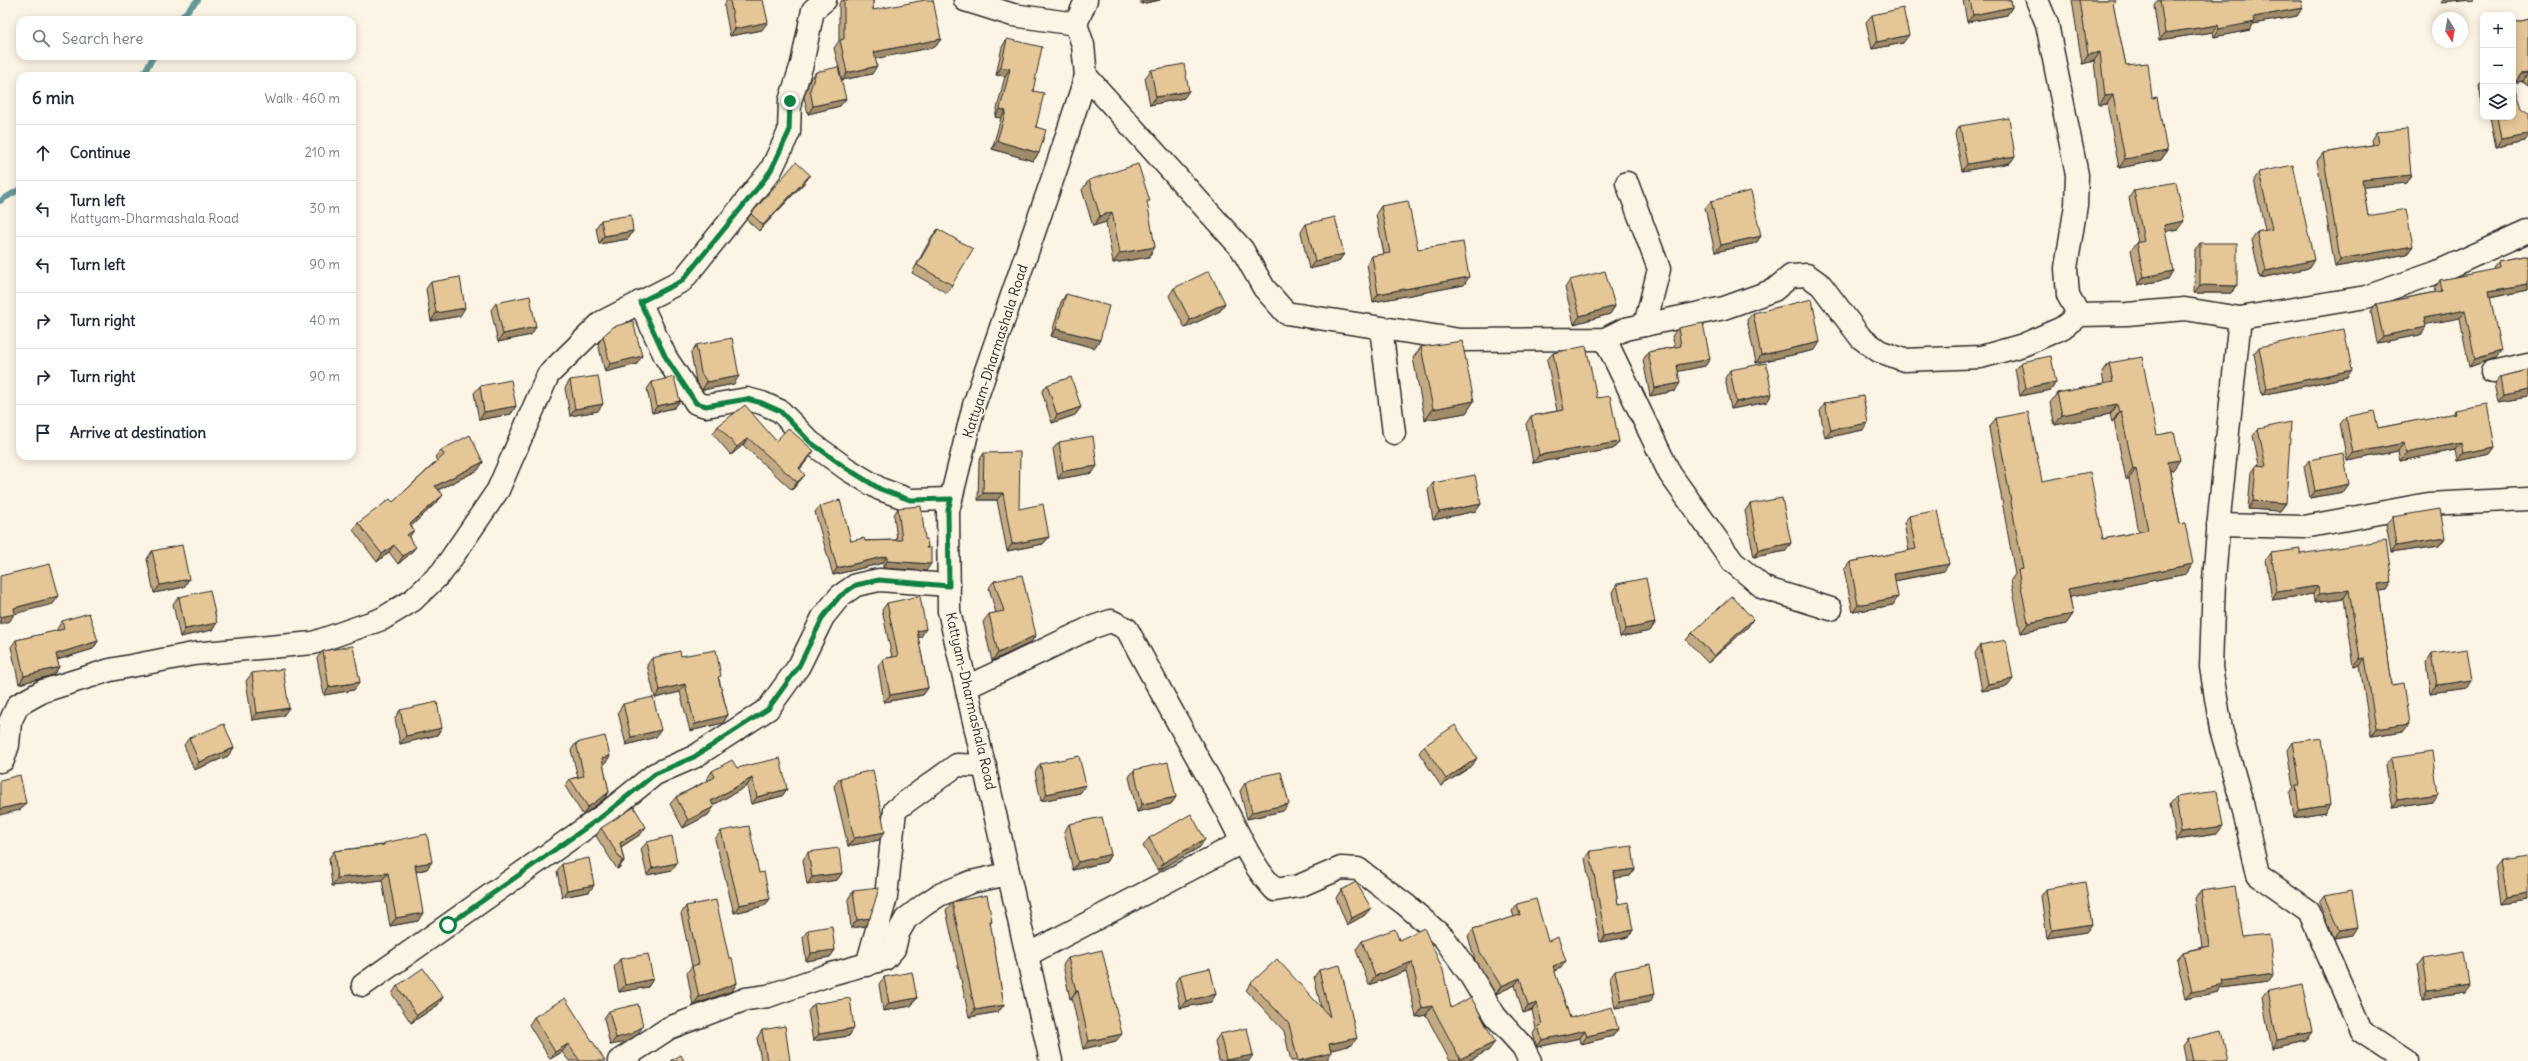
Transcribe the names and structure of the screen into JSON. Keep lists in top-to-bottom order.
{
  "streets": {
    "street": ["Kattyam-Dharmashala Road"]
  },
  "north": "bottom",
  "page": {
    "map_buttons": ["+", "−"],
    "search": "Search here",
    "heading": ["6 min", "Walk · 460 m"],
    "list": [
      ["Continue", "210 m"],
      ["Turn left", "Kattyam-Dharmashala Road", "30 m"],
      ["Turn left", "90 m"],
      ["Turn right", "40 m"],
      ["Turn right", "90 m"],
      "Arrive at destination"
    ]
  }
}
